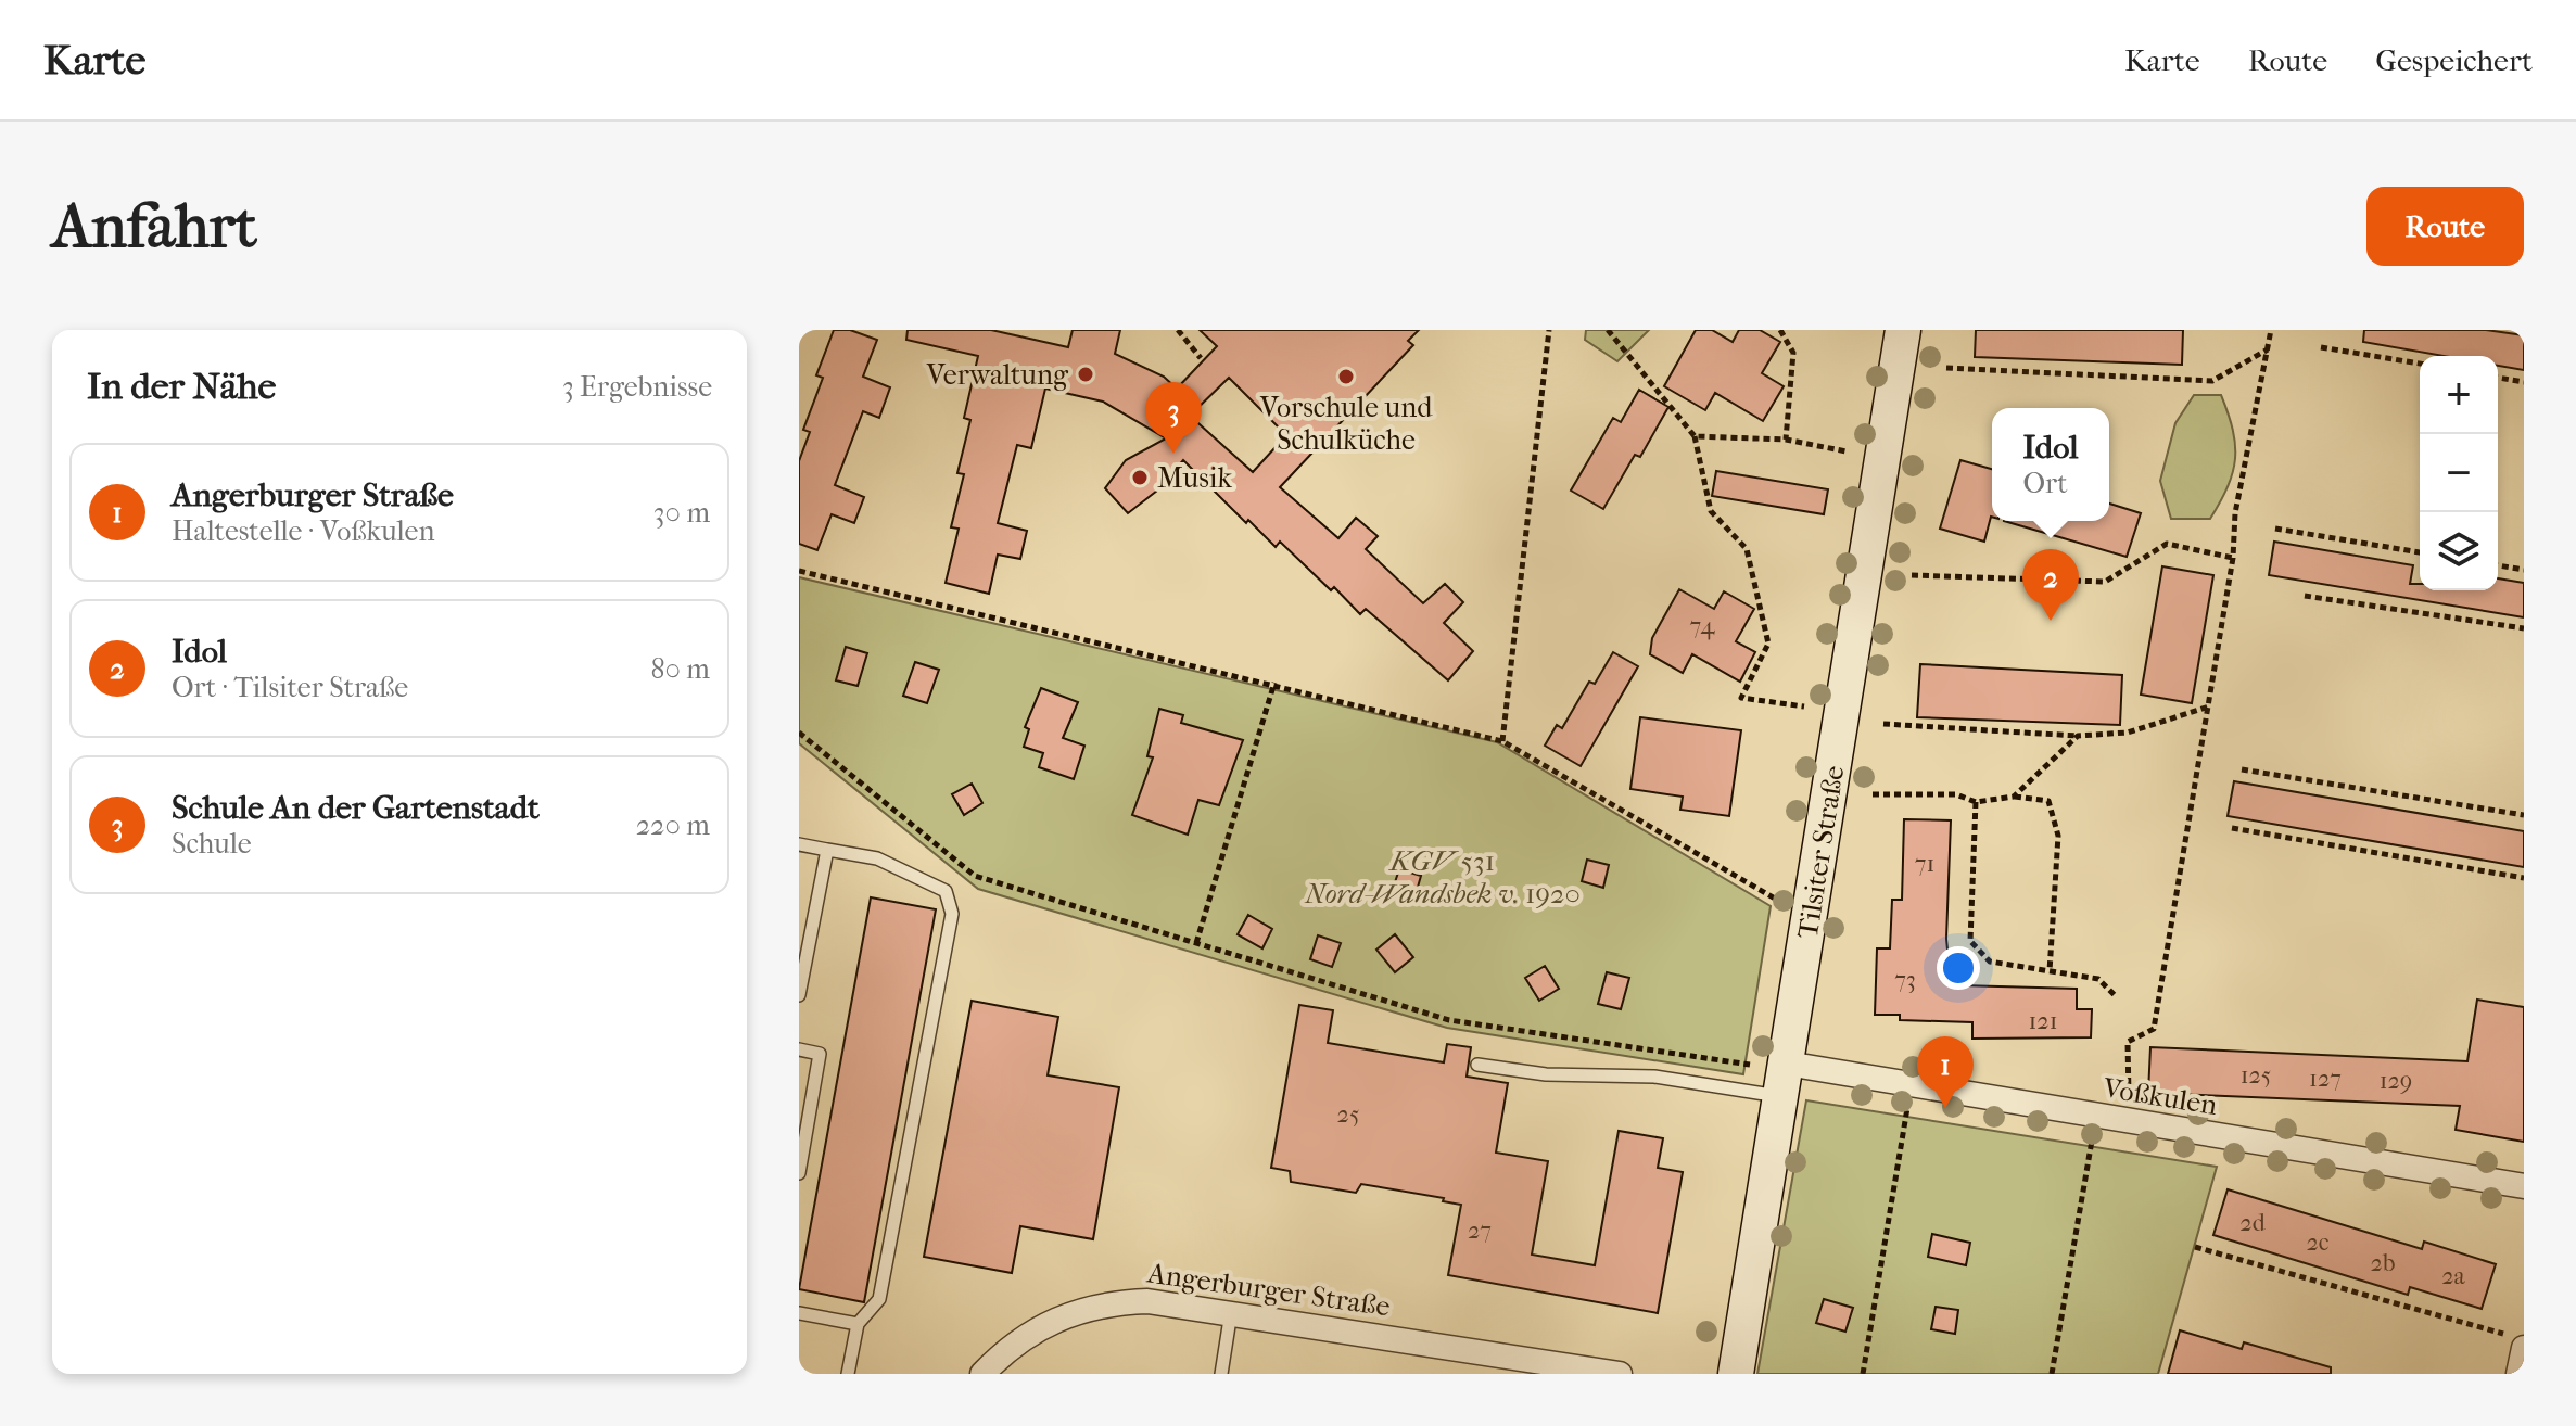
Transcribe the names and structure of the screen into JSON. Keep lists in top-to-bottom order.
{
  "streets": {
    "street": ["Tilsiter Straße", "Voßkulen", "Angerburger Straße"]
  },
  "crossings": [
    ["Tilsiter Straße", "Voßkulen"]
  ],
  "parks": ["KGV 531 Nord-Wandsbek v. 1920"],
  "places": ["Verwaltung", "Vorschule und Schulküche", "Musik"],
  "house_numbers": [
    "74",
    "71",
    "73",
    "121",
    "125",
    "127",
    "129",
    "25",
    "2d",
    "27",
    "2c",
    "2b",
    "2a"
  ],
  "page": {
    "header": "Karte",
    "nav": ["Karte", "Route", "Gespeichert"],
    "buttons": "Route",
    "title": "Anfahrt",
    "heading": ["In der Nähe", "3 Ergebnisse"],
    "map_buttons": ["+", "−"],
    "pins": ["3", "2", "1"],
    "popup": ["Idol", "Ort"],
    "list": [
      {
        "mark": "1",
        "name": "Angerburger Straße",
        "note": "Haltestelle · Voßkulen",
        "value": "30 m"
      },
      {
        "mark": "2",
        "name": "Idol",
        "note": "Ort · Tilsiter Straße",
        "value": "80 m"
      },
      {
        "mark": "3",
        "name": "Schule An der Gartenstadt",
        "note": "Schule",
        "value": "220 m"
      }
    ]
  }
}
